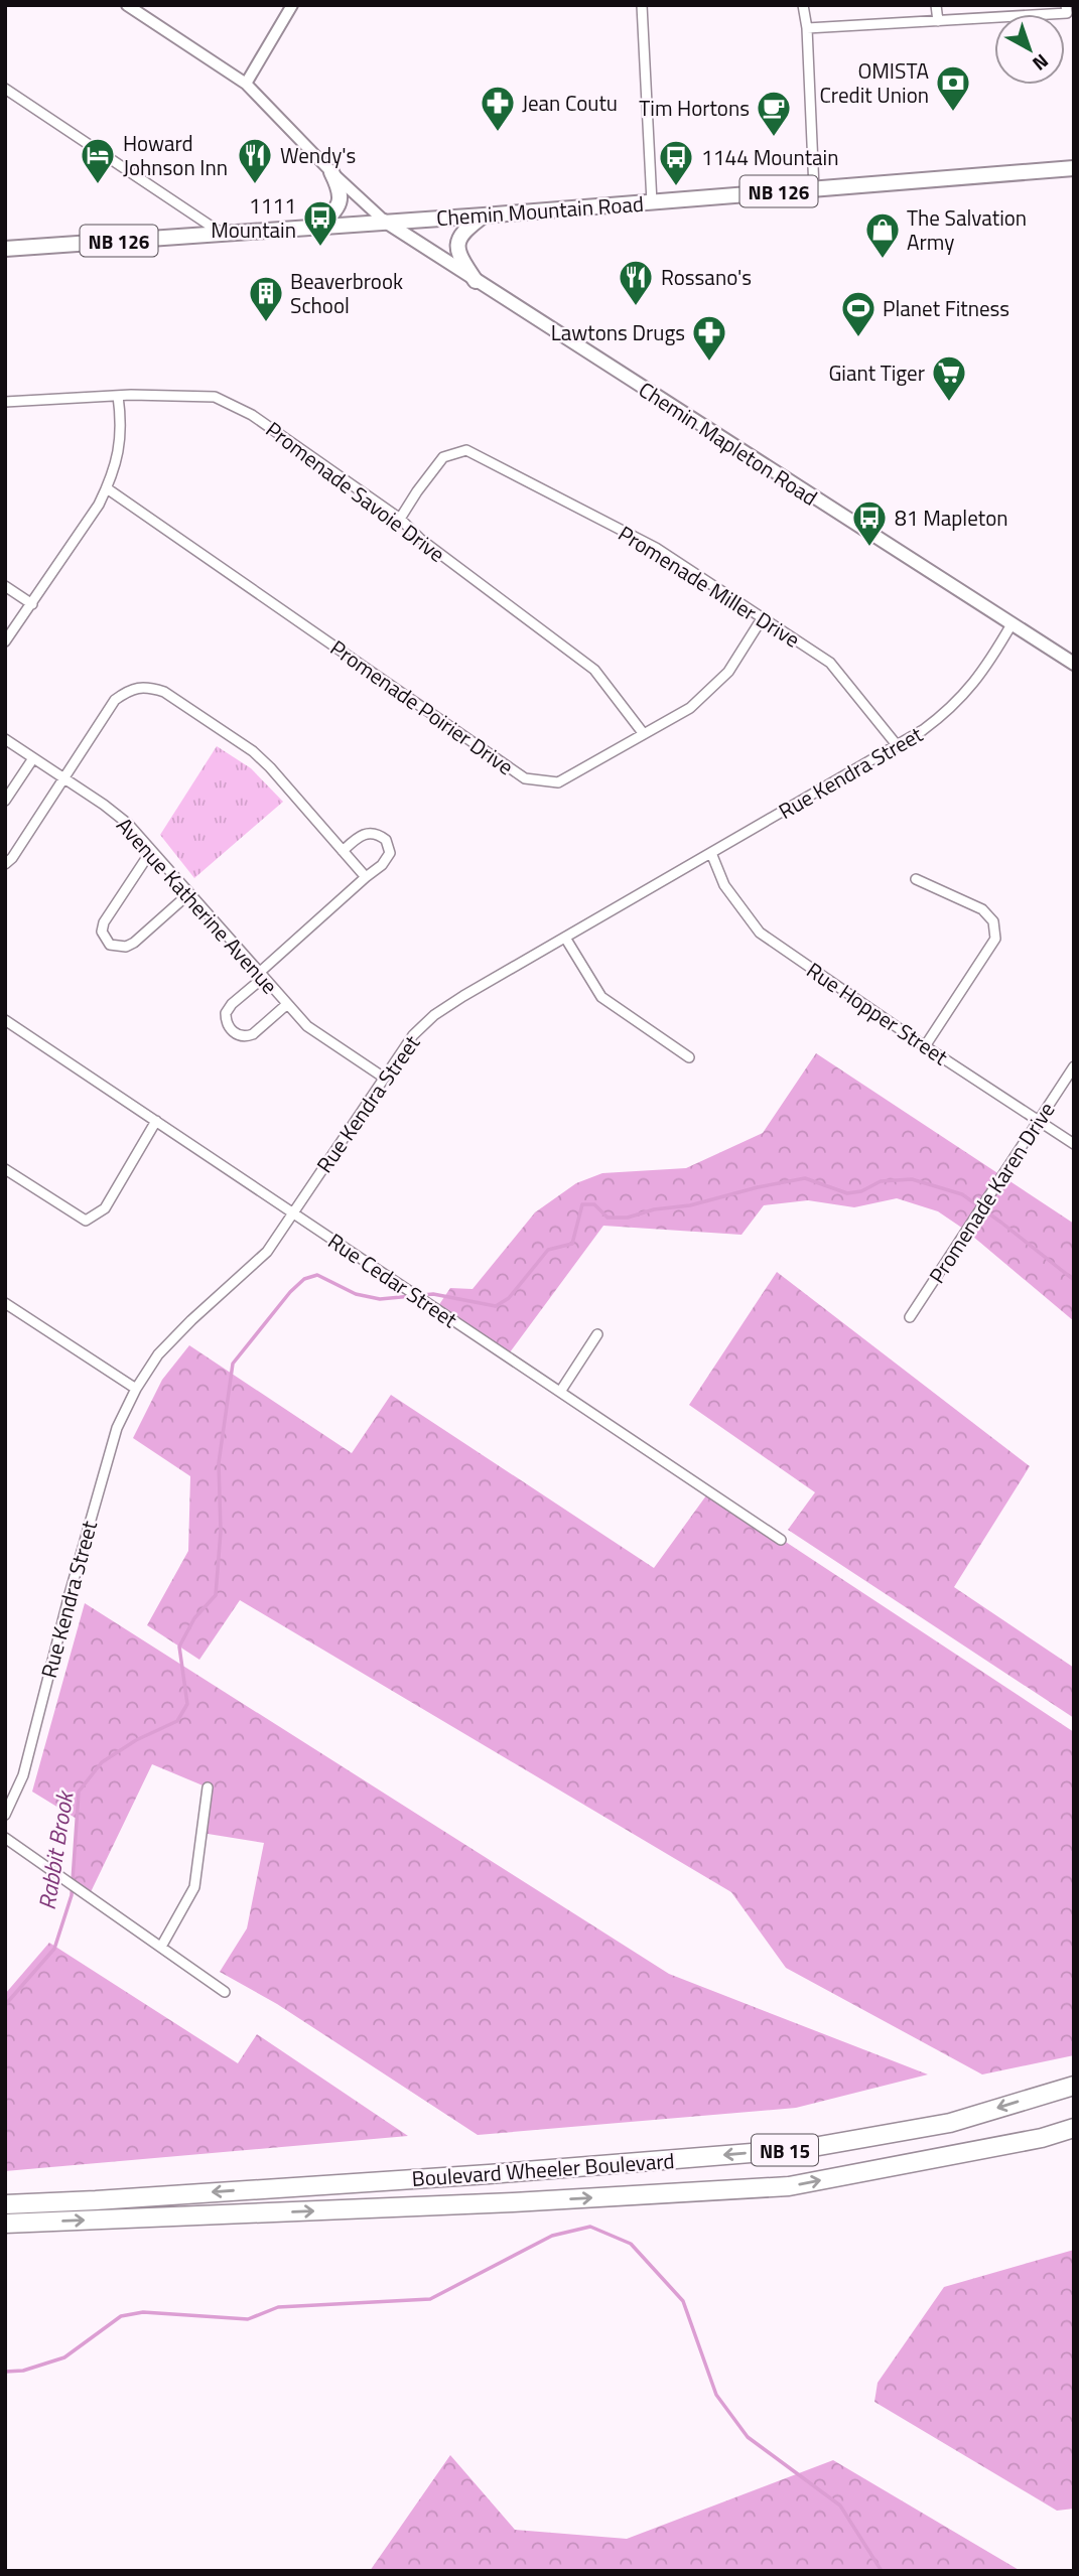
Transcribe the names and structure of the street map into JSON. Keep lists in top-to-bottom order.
{
  "streets": {
    "highway": ["NB 15", "Boulevard Wheeler Boulevard"],
    "main road": ["NB 126", "Chemin Mountain Road", "Chemin Mapleton Road"],
    "street": [
      "Promenade Savoie Drive",
      "Promenade Miller Drive",
      "Promenade Poirier Drive",
      "Rue Kendra Street",
      "Avenue Katherine Avenue",
      "Rue Hopper Street",
      "Promenade Karen Drive",
      "Rue Cedar Street"
    ]
  },
  "crossings": [
    ["Chemin Mountain Road", "Chemin Mapleton Road"],
    ["Chemin Mapleton Road", "Rue Kendra Street"],
    ["Promenade Savoie Drive", "Promenade Miller Drive"],
    ["Promenade Savoie Drive", "Promenade Poirier Drive"],
    ["Promenade Miller Drive", "Promenade Poirier Drive"],
    ["Promenade Miller Drive", "Rue Kendra Street"],
    ["Rue Kendra Street", "Avenue Katherine Avenue"],
    ["Rue Kendra Street", "Rue Hopper Street"],
    ["Rue Kendra Street", "Rue Cedar Street"],
    ["Rue Hopper Street", "Promenade Karen Drive"]
  ],
  "water": ["Rabbit Brook"],
  "places": {
    "bank": ["OMISTA Credit Union"],
    "pharmacy": ["Jean Coutu", "Lawtons Drugs"],
    "cafe": ["Tim Hortons"],
    "hotel": ["Howard Johnson Inn"],
    "restaurant": ["Wendy's", "Rossano's"],
    "bus stop": ["1144 Mountain", "1111 Mountain", "81 Mapleton"],
    "shop": ["The Salvation Army"],
    "building": ["Beaverbrook School"],
    "sports": ["Planet Fitness"],
    "supermarket": ["Giant Tiger"]
  },
  "north": "bottom right"
}
